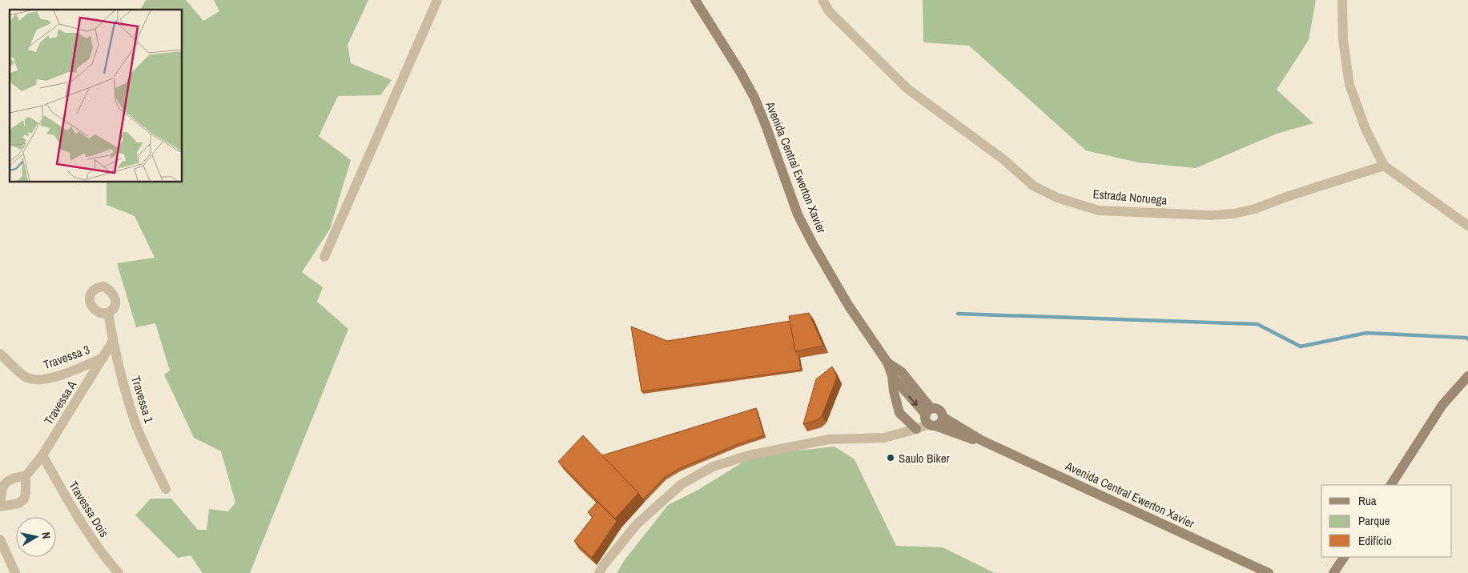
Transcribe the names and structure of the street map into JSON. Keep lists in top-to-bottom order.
{
  "streets": {
    "main road": ["Avenida Central Ewerton Xavier"],
    "street": [
      "Estrada Noruega",
      "Travessa 3",
      "Travessa 1",
      "Travessa A",
      "Travessa Dois"
    ]
  },
  "crossings": [
    ["Travessa 3", "Travessa A"],
    ["Travessa 1", "Travessa A"],
    ["Travessa A", "Travessa Dois"]
  ],
  "places": ["Saulo Biker"],
  "legend": ["Rua", "Parque", "Edifício"],
  "north": "right"
}
